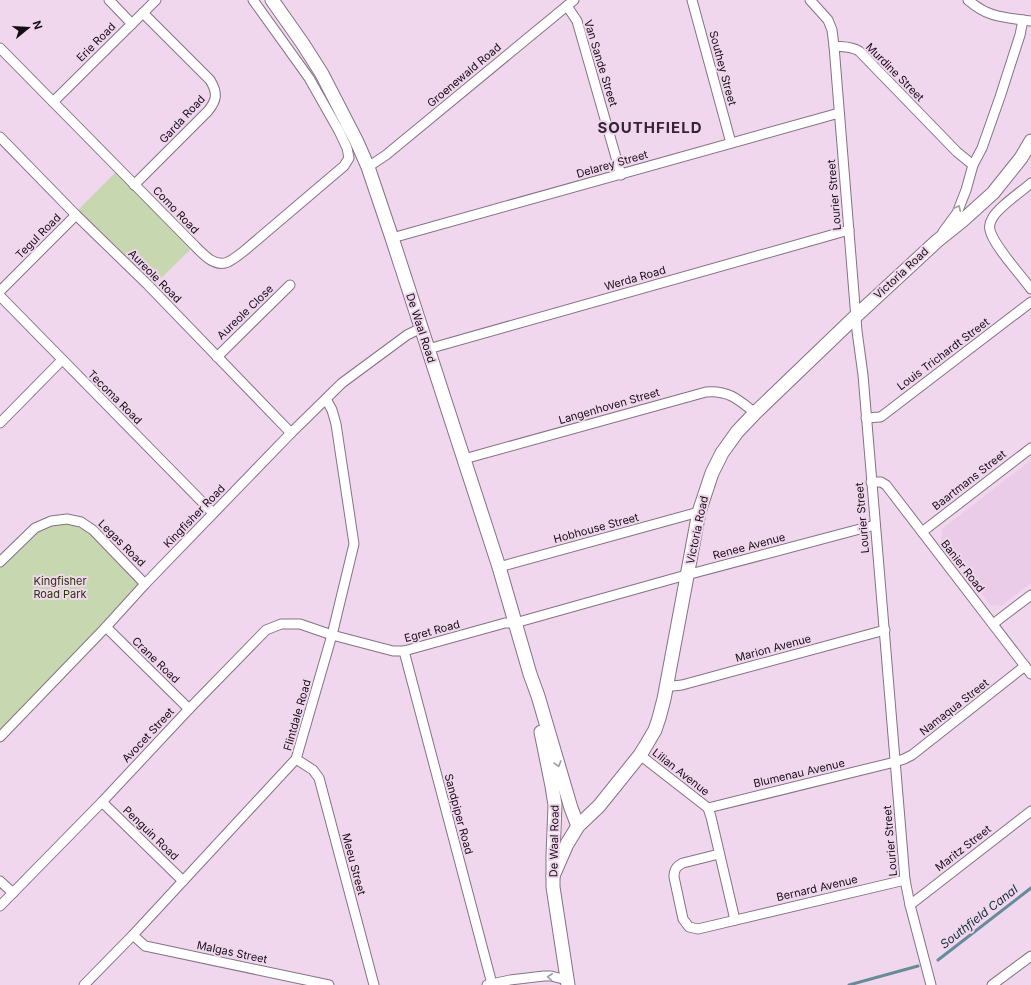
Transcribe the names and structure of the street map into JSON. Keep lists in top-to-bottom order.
{
  "streets": {
    "main road": ["Victoria Road", "De Waal Road"],
    "street": [
      "Erie Road",
      "Van Sande Street",
      "Southey Street",
      "Murdine Street",
      "Groenewald Road",
      "Garda Road",
      "Delarey Street",
      "Lourier Street",
      "Como Road",
      "Tegul Road",
      "Aureole Road",
      "Werda Road",
      "Aureole Close",
      "Louis Trichardt Street",
      "Tecoma Road",
      "Langenhoven Street",
      "Baartmans Street",
      "Kingfisher Road",
      "Hobhouse Street",
      "Legas Road",
      "Renee Avenue",
      "Banier Road",
      "Egret Road",
      "Marion Avenue",
      "Crane Road",
      "Namaqua Street",
      "Flintdale Road",
      "Avocet Street",
      "Lilian Avenue",
      "Blumenau Avenue",
      "Sandpiper Road",
      "Penguin Road",
      "Maritz Street",
      "Meeu Street",
      "Bernard Avenue",
      "Malgas Street"
    ]
  },
  "crossings": [
    ["Erie Road", "Garda Road"],
    ["Erie Road", "Como Road"],
    ["Van Sande Street", "Groenewald Road"],
    ["Van Sande Street", "Delarey Street"],
    ["Southey Street", "Delarey Street"],
    ["Murdine Street", "Lourier Street"],
    ["Murdine Street", "Victoria Road"],
    ["Groenewald Road", "De Waal Road"],
    ["Garda Road", "Como Road"],
    ["Delarey Street", "Lourier Street"],
    ["Delarey Street", "De Waal Road"],
    ["Lourier Street", "Victoria Road"],
    ["Lourier Street", "Werda Road"],
    ["Lourier Street", "Louis Trichardt Street"],
    ["Lourier Street", "Renee Avenue"],
    ["Lourier Street", "Banier Road"],
    ["Lourier Street", "Marion Avenue"],
    ["Lourier Street", "Namaqua Street"],
    ["Lourier Street", "Blumenau Avenue"],
    ["Lourier Street", "Maritz Street"],
    ["Lourier Street", "Bernard Avenue"],
    ["Tegul Road", "Aureole Road"],
    ["Victoria Road", "De Waal Road"],
    ["Victoria Road", "Langenhoven Street"],
    ["Victoria Road", "Hobhouse Street"],
    ["Victoria Road", "Renee Avenue"],
    ["Victoria Road", "Marion Avenue"],
    ["Victoria Road", "Lilian Avenue"],
    ["Aureole Road", "Aureole Close"],
    ["Aureole Road", "Kingfisher Road"],
    ["Werda Road", "De Waal Road"],
    ["De Waal Road", "Langenhoven Street"],
    ["De Waal Road", "Kingfisher Road"],
    ["De Waal Road", "Hobhouse Street"],
    ["De Waal Road", "Renee Avenue"],
    ["De Waal Road", "Egret Road"],
    ["Tecoma Road", "Kingfisher Road"],
    ["Baartmans Street", "Banier Road"],
    ["Kingfisher Road", "Legas Road"],
    ["Kingfisher Road", "Crane Road"],
    ["Kingfisher Road", "Flintdale Road"],
    ["Renee Avenue", "Egret Road"],
    ["Banier Road", "Namaqua Street"],
    ["Egret Road", "Flintdale Road"],
    ["Egret Road", "Avocet Street"],
    ["Egret Road", "Sandpiper Road"],
    ["Crane Road", "Avocet Street"],
    ["Namaqua Street", "Blumenau Avenue"],
    ["Flintdale Road", "Avocet Street"],
    ["Flintdale Road", "Penguin Road"],
    ["Flintdale Road", "Meeu Street"],
    ["Flintdale Road", "Malgas Street"],
    ["Avocet Street", "Penguin Road"],
    ["Lilian Avenue", "Blumenau Avenue"],
    ["Lilian Avenue", "Bernard Avenue"]
  ],
  "districts": ["SOUTHFIELD"],
  "water": ["Southfield Canal"],
  "parks": ["Kingfisher Road Park"],
  "north": "right"
}
